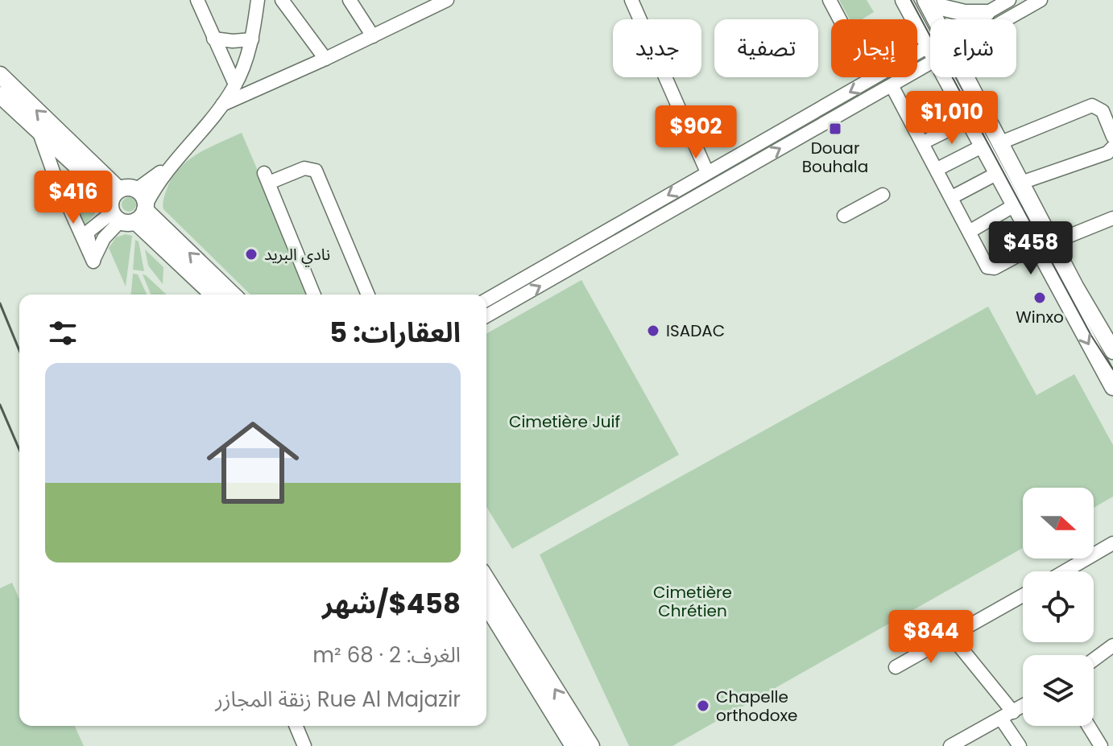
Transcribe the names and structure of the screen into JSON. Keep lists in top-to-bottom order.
{
  "parks": ["Cimetière Juif", "Cimetière Chrétien"],
  "places": {
    "transit": ["Douar Bouhala"],
    "other": [
      "نادي البريد",
      "Winxo",
      "ISADAC",
      "Chapelle orthodoxe"
    ]
  },
  "north": "right",
  "page": {
    "chip": [
      "شراء",
      "إيجار",
      "تصفية",
      "جديد"
    ],
    "price": [
      "$1,010",
      "$902",
      "$416",
      "$458",
      "$844"
    ],
    "heading": "العقارات: 5",
    "list": [
      {
        "name": "$458/شهر",
        "note": "الغرف: 2 · 68 m² · Rue Al Majazir زنقة المجازر"
      }
    ]
  }
}
